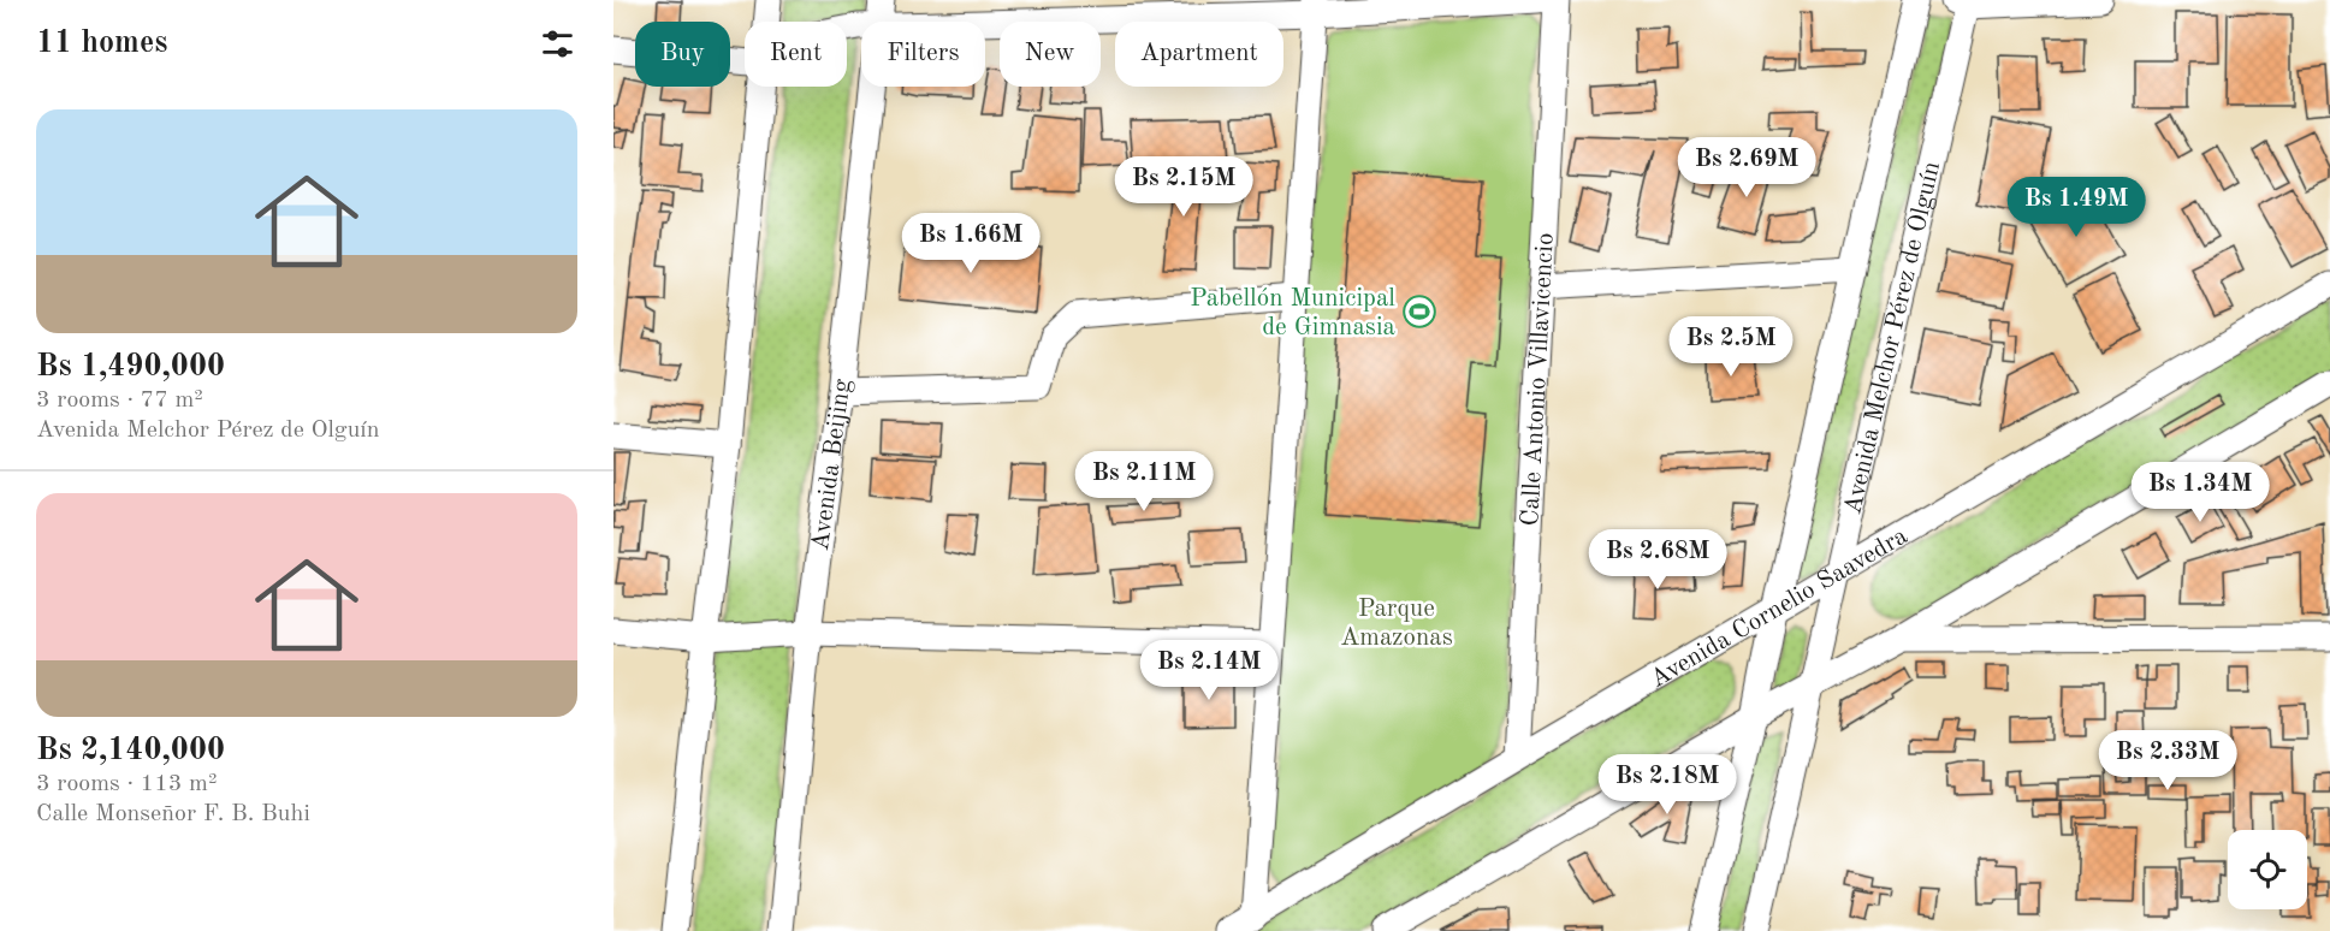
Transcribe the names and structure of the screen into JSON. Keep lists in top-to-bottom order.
{
  "streets": {
    "street": [
      "Avenida Melchor Pérez de Olguín",
      "Calle Antonio Villavicencio",
      "Avenida Beijing",
      "Avenida Cornelio Saavedra"
    ]
  },
  "crossings": [
    ["Avenida Melchor Pérez de Olguín", "Avenida Cornelio Saavedra"],
    ["Calle Antonio Villavicencio", "Avenida Cornelio Saavedra"]
  ],
  "parks": ["Parque Amazonas"],
  "places": {
    "sports": ["Pabellón Municipal de Gimnasia"]
  },
  "page": {
    "heading": "11 homes",
    "chip": [
      "Buy",
      "Rent",
      "Filters",
      "New",
      "Apartment"
    ],
    "list": [
      {
        "name": "Bs 1,490,000",
        "note": "3 rooms · 77 m² · Avenida Melchor Pérez de Olguín"
      },
      {
        "name": "Bs 2,140,000",
        "note": "3 rooms · 113 m² · Calle Monseñor F. B. Buhi"
      }
    ],
    "price": [
      "Bs 2.69M",
      "Bs 2.15M",
      "Bs 1.49M",
      "Bs 1.66M",
      "Bs 2.5M",
      "Bs 2.11M",
      "Bs 1.34M",
      "Bs 2.68M",
      "Bs 2.14M",
      "Bs 2.33M",
      "Bs 2.18M"
    ]
  }
}
